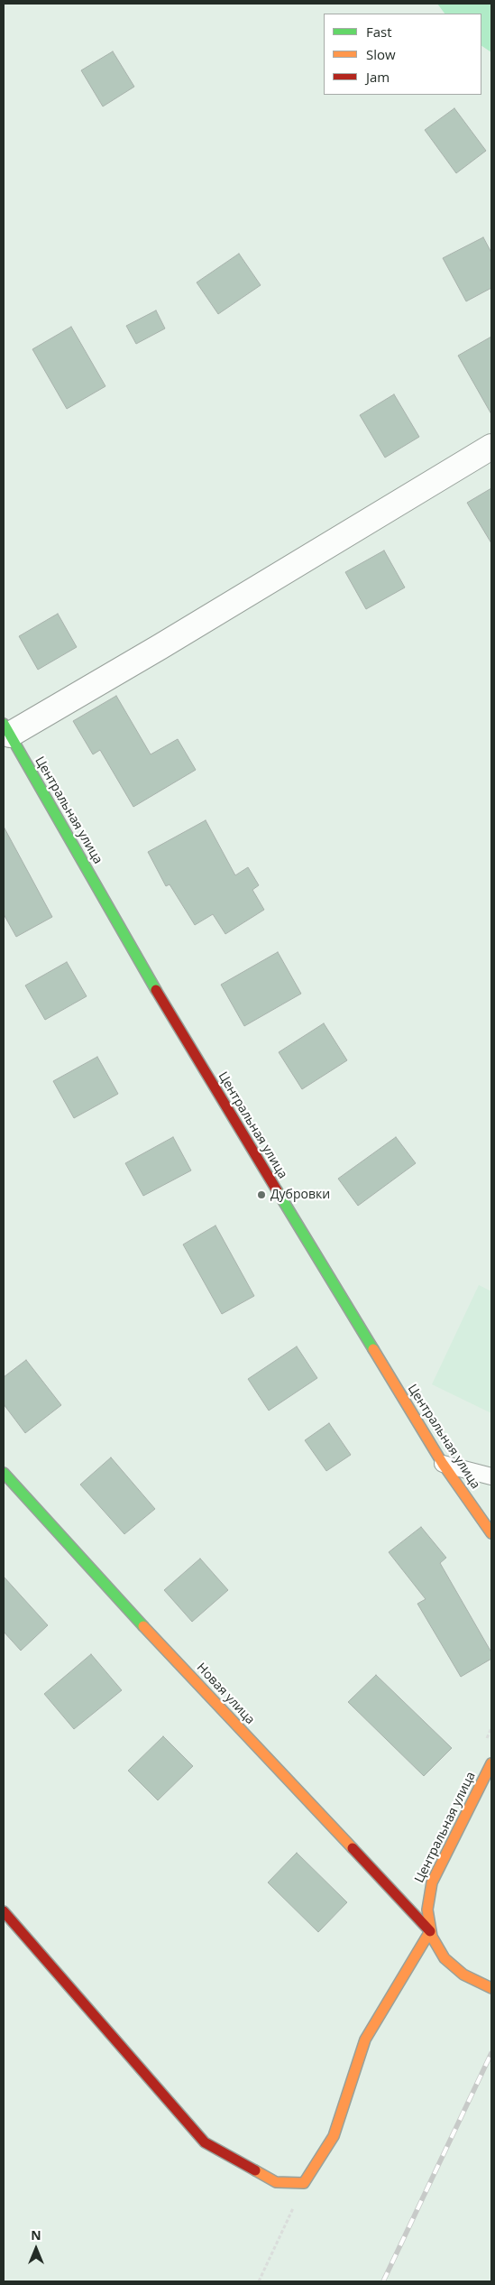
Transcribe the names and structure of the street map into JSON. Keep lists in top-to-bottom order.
{
  "streets": {
    "street": ["Центральная улица", "Новая улица"]
  },
  "crossings": [
    ["Центральная улица", "Новая улица"]
  ],
  "places": ["Дубровки"],
  "legend": ["Fast", "Slow", "Jam"],
  "north": "top"
}
